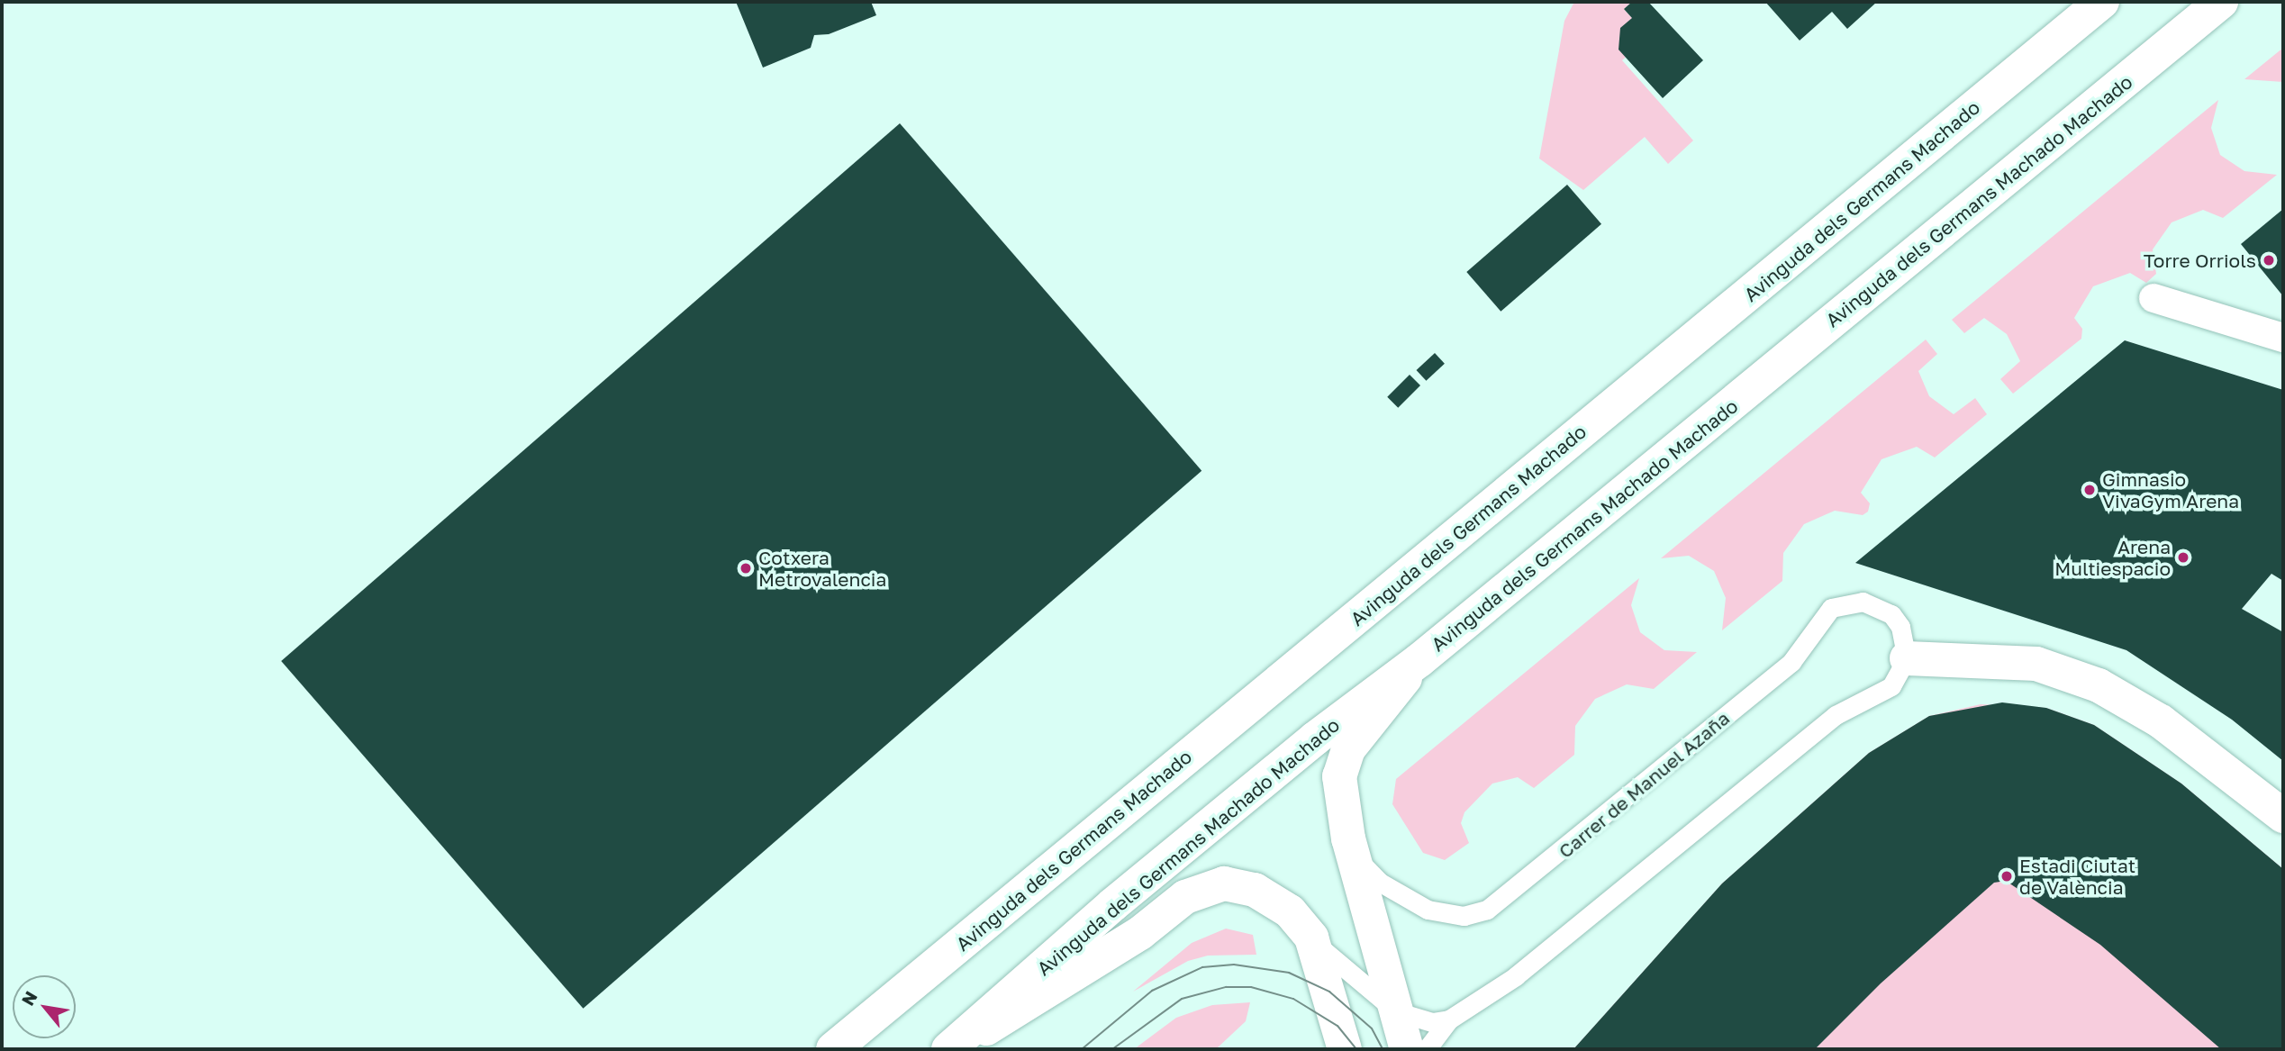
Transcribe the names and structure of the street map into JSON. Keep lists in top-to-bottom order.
{
  "streets": {
    "main road": ["Avinguda dels Germans Machado", "Avinguda dels Germans Machado Machado"],
    "lane": ["Carrer de Manuel Azaña"]
  },
  "places": [
    "Torre Orriols",
    "Gimnasio VivaGym Arena",
    "Arena Multiespacio",
    "Cotxera Metrovalencia",
    "Estadi Ciutat de València"
  ],
  "north": "top left"
}
